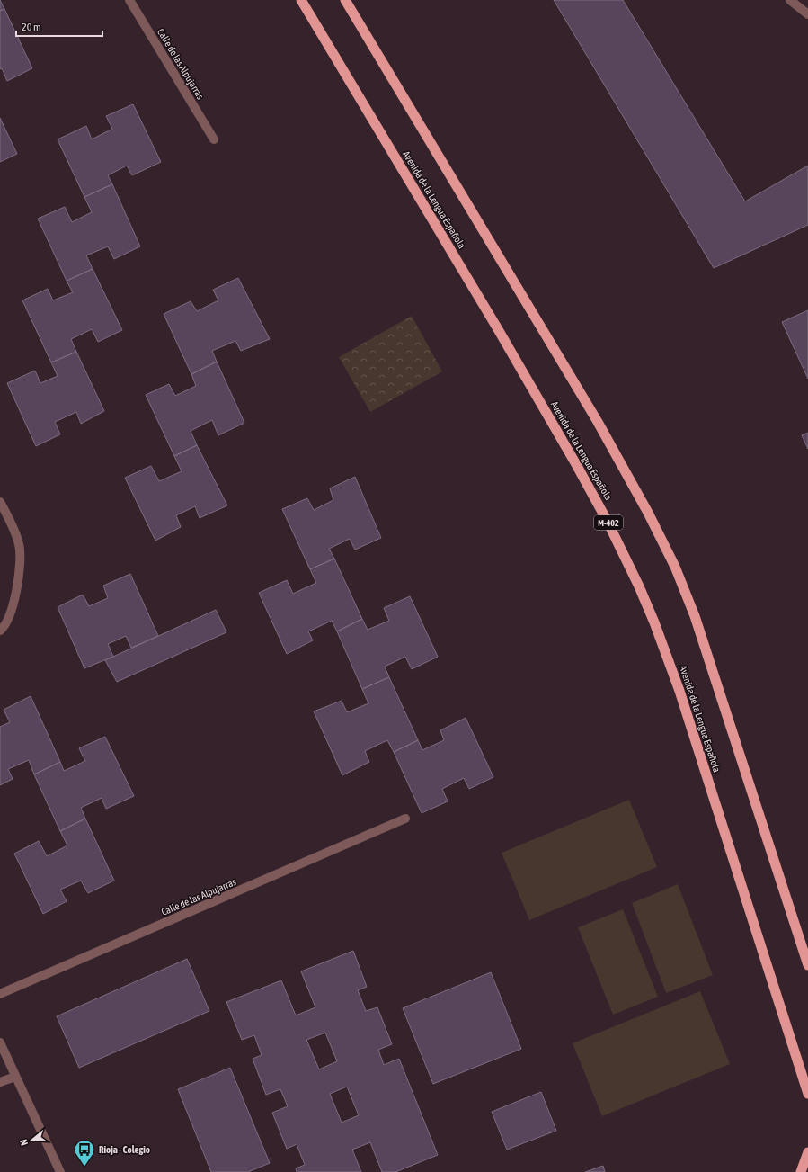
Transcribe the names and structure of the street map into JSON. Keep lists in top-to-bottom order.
{
  "streets": {
    "highway": ["Avenida de la Lengua Española", "M-402"],
    "street": ["Calle de las Alpujarras"]
  },
  "places": {
    "bus stop": ["Rioja - Colegio"]
  },
  "scale_bar": "20 m",
  "north": "left"
}
